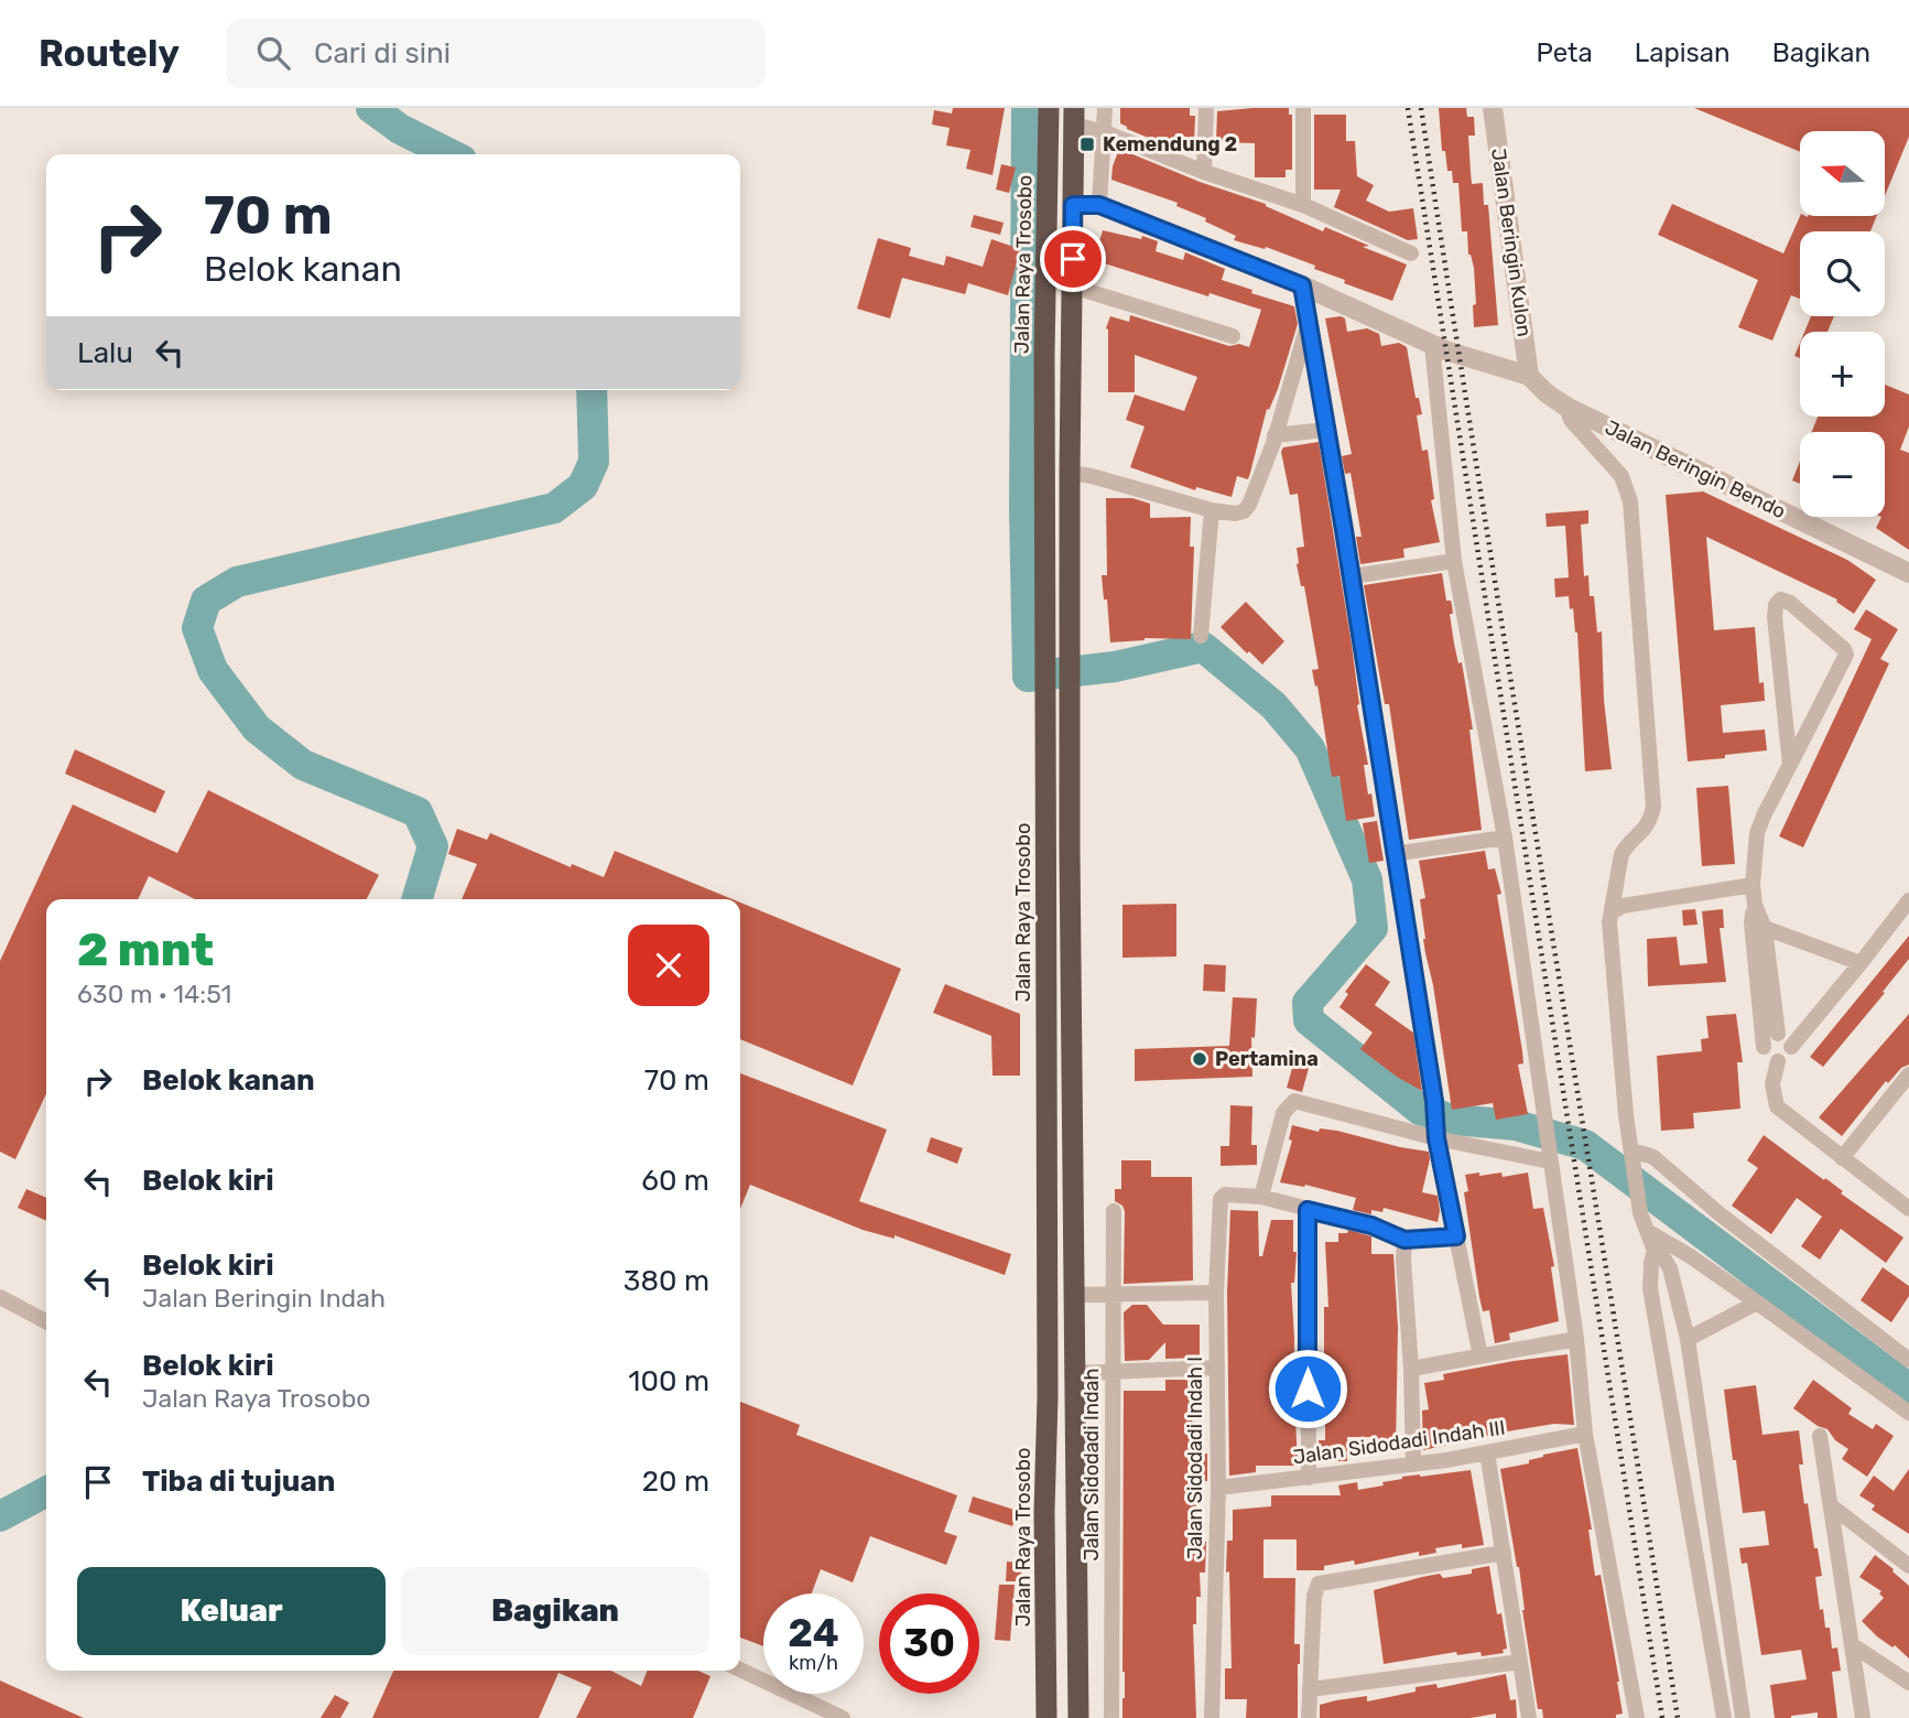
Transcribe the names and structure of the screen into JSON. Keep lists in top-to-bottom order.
{
  "streets": {
    "highway": ["Jalan Raya Trosobo"],
    "street": [
      "Jalan Beringin Kulon",
      "Jalan Beringin Bendo",
      "Jalan Sidodadi Indah III",
      "Jalan Sidodadi Indah I",
      "Jalan Sidodadi Indah"
    ]
  },
  "crossings": [
    ["Jalan Beringin Kulon", "Jalan Beringin Bendo"],
    ["Jalan Sidodadi Indah III", "Jalan Sidodadi Indah I"]
  ],
  "places": {
    "transit": ["Kemendung 2"],
    "other": ["Pertamina"]
  },
  "north": "left",
  "page": {
    "header": "Routely",
    "search": "Cari di sini",
    "nav": ["Peta", "Lapisan", "Bagikan"],
    "map_buttons": ["+", "−"],
    "turn": ["70 m", "Belok kanan"],
    "then": "Lalu",
    "heading": ["2 mnt", "630 m · 14:51"],
    "list": [
      {
        "name": "Belok kanan",
        "value": "70 m"
      },
      {
        "name": "Belok kiri",
        "value": "60 m"
      },
      {
        "name": "Belok kiri",
        "note": "Jalan Beringin Indah",
        "value": "380 m"
      },
      {
        "name": "Belok kiri",
        "note": "Jalan Raya Trosobo",
        "value": "100 m"
      },
      {
        "name": "Tiba di tujuan",
        "value": "20 m"
      }
    ],
    "buttons": ["Keluar", "Bagikan"],
    "speed": "24 km/h",
    "limit": "30"
  }
}
